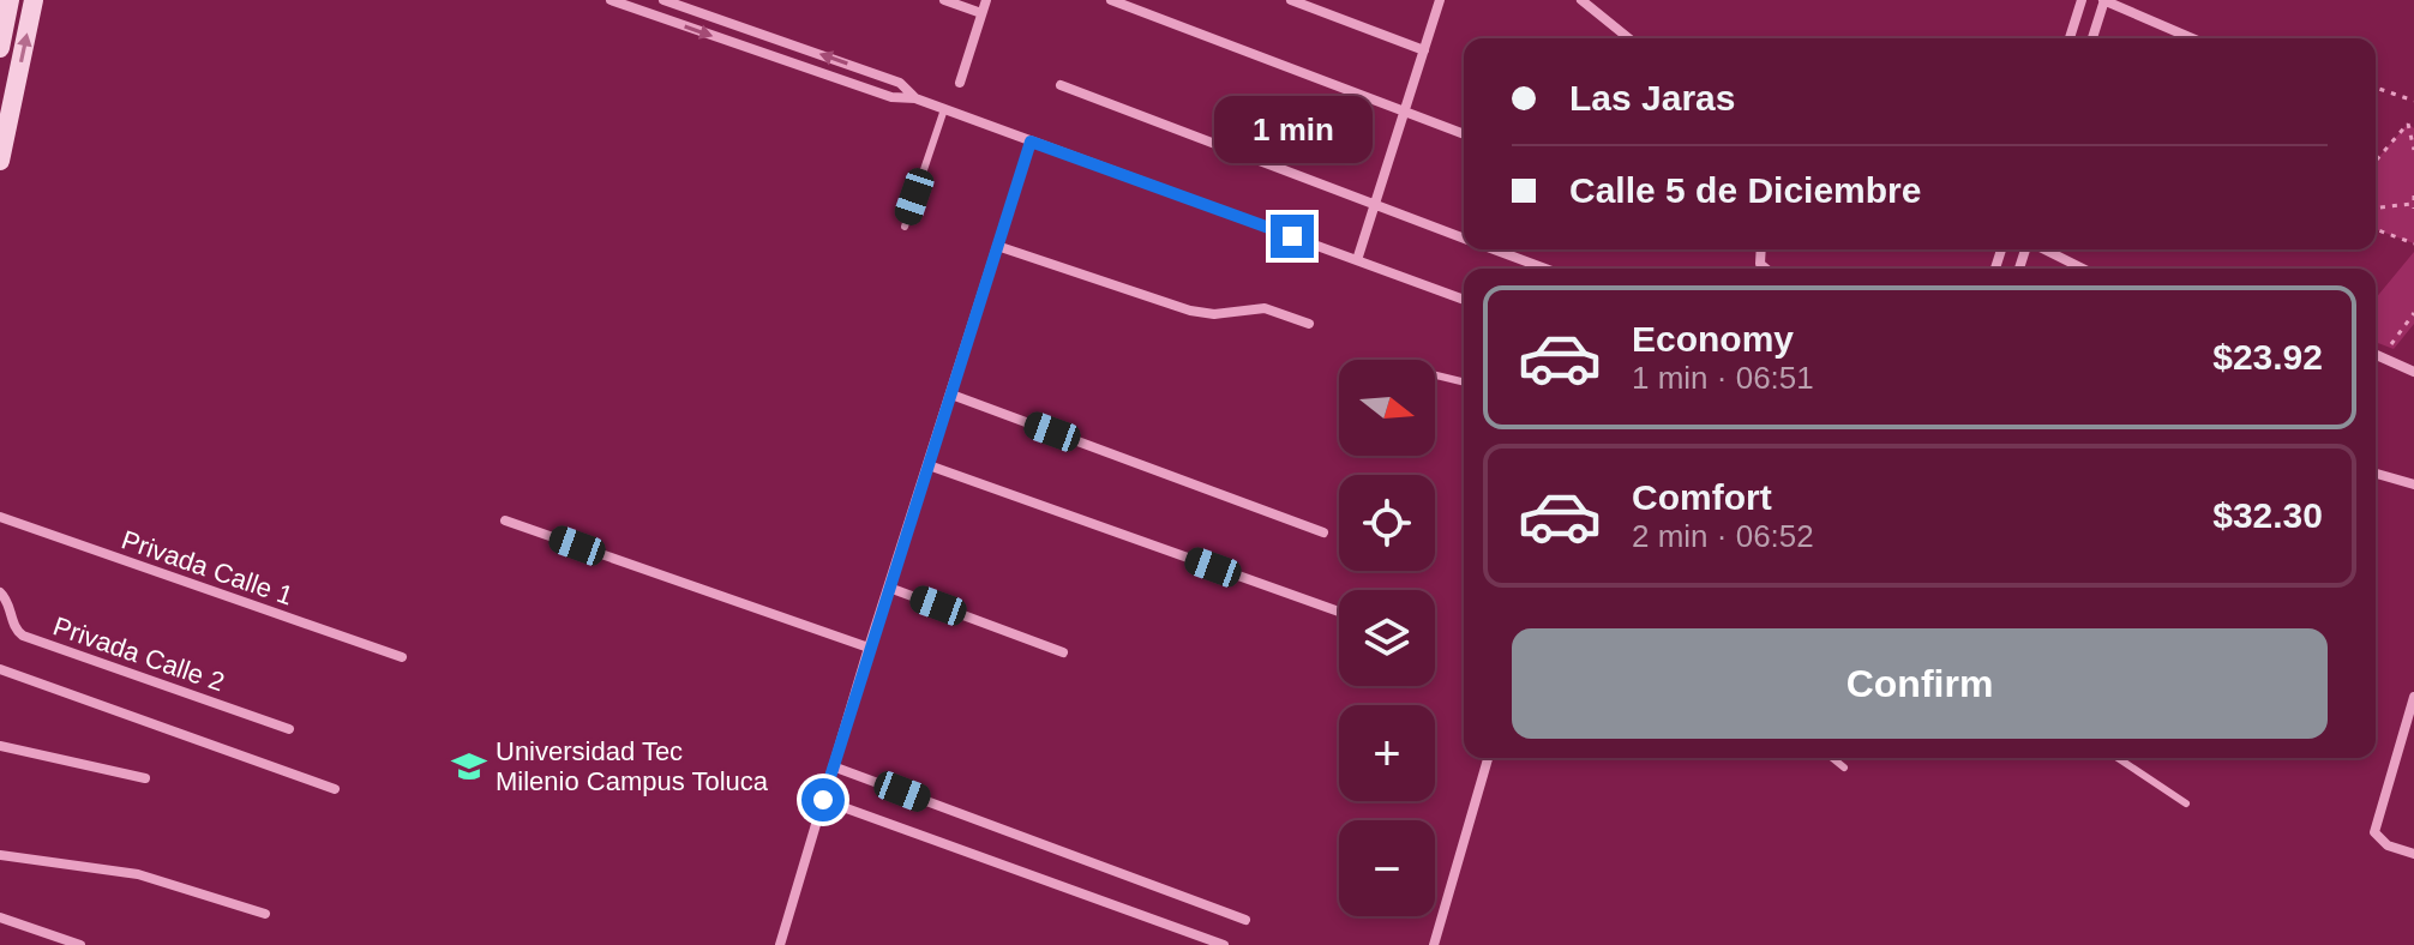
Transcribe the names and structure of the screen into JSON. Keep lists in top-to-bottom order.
{
  "streets": {
    "street": ["Privada Calle 1", "Privada Calle 2"]
  },
  "places": {
    "school or university": ["Universidad Tec Milenio Campus Toluca"]
  },
  "north": "right",
  "page": {
    "banner": ["Las Jaras", "Calle 5 de Diciembre"],
    "bubble": "1 min",
    "list": [
      {
        "name": "Economy",
        "note": "1 min · 06:51",
        "value": "$23.92"
      },
      {
        "name": "Comfort",
        "note": "2 min · 06:52",
        "value": "$32.30"
      }
    ],
    "map_buttons": ["+", "−"],
    "buttons": "Confirm"
  }
}
